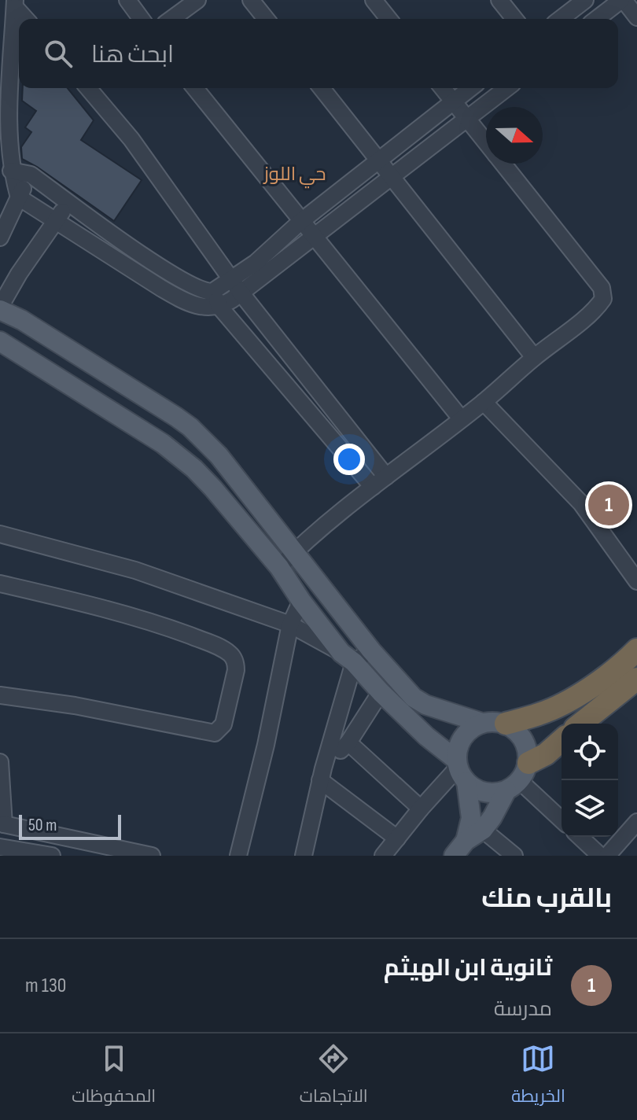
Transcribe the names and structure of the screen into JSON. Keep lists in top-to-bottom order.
{
  "districts": ["حي اللوز"],
  "scale_bar": "50 m",
  "north": "right",
  "page": {
    "search": "ابحث هنا",
    "pins": "1",
    "scale": "50 m",
    "heading": "بالقرب منك",
    "list": [
      {
        "mark": "1",
        "name": "ثانوية ابن الهيثم",
        "note": "مدرسة",
        "value": "130 m"
      }
    ],
    "nav": ["الخريطة", "الاتجاهات", "المحفوظات"]
  }
}
